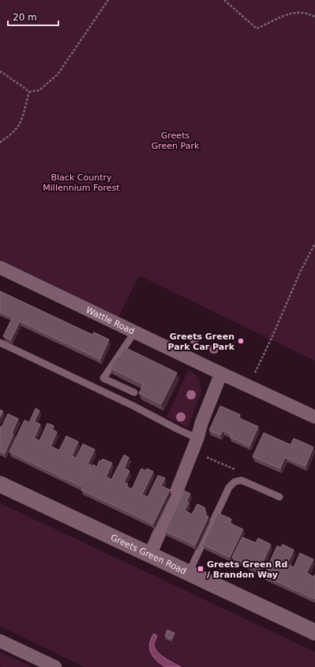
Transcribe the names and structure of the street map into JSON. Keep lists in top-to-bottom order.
{
  "streets": {
    "street": ["Wattle Road", "Greets Green Road"]
  },
  "parks": ["Greets Green Park", "Black Country Millennium Forest"],
  "places": {
    "other": ["Greets Green Park Car Park"],
    "transit": ["Greets Green Rd / Brandon Way"]
  },
  "scale_bar": "20 m"
}
